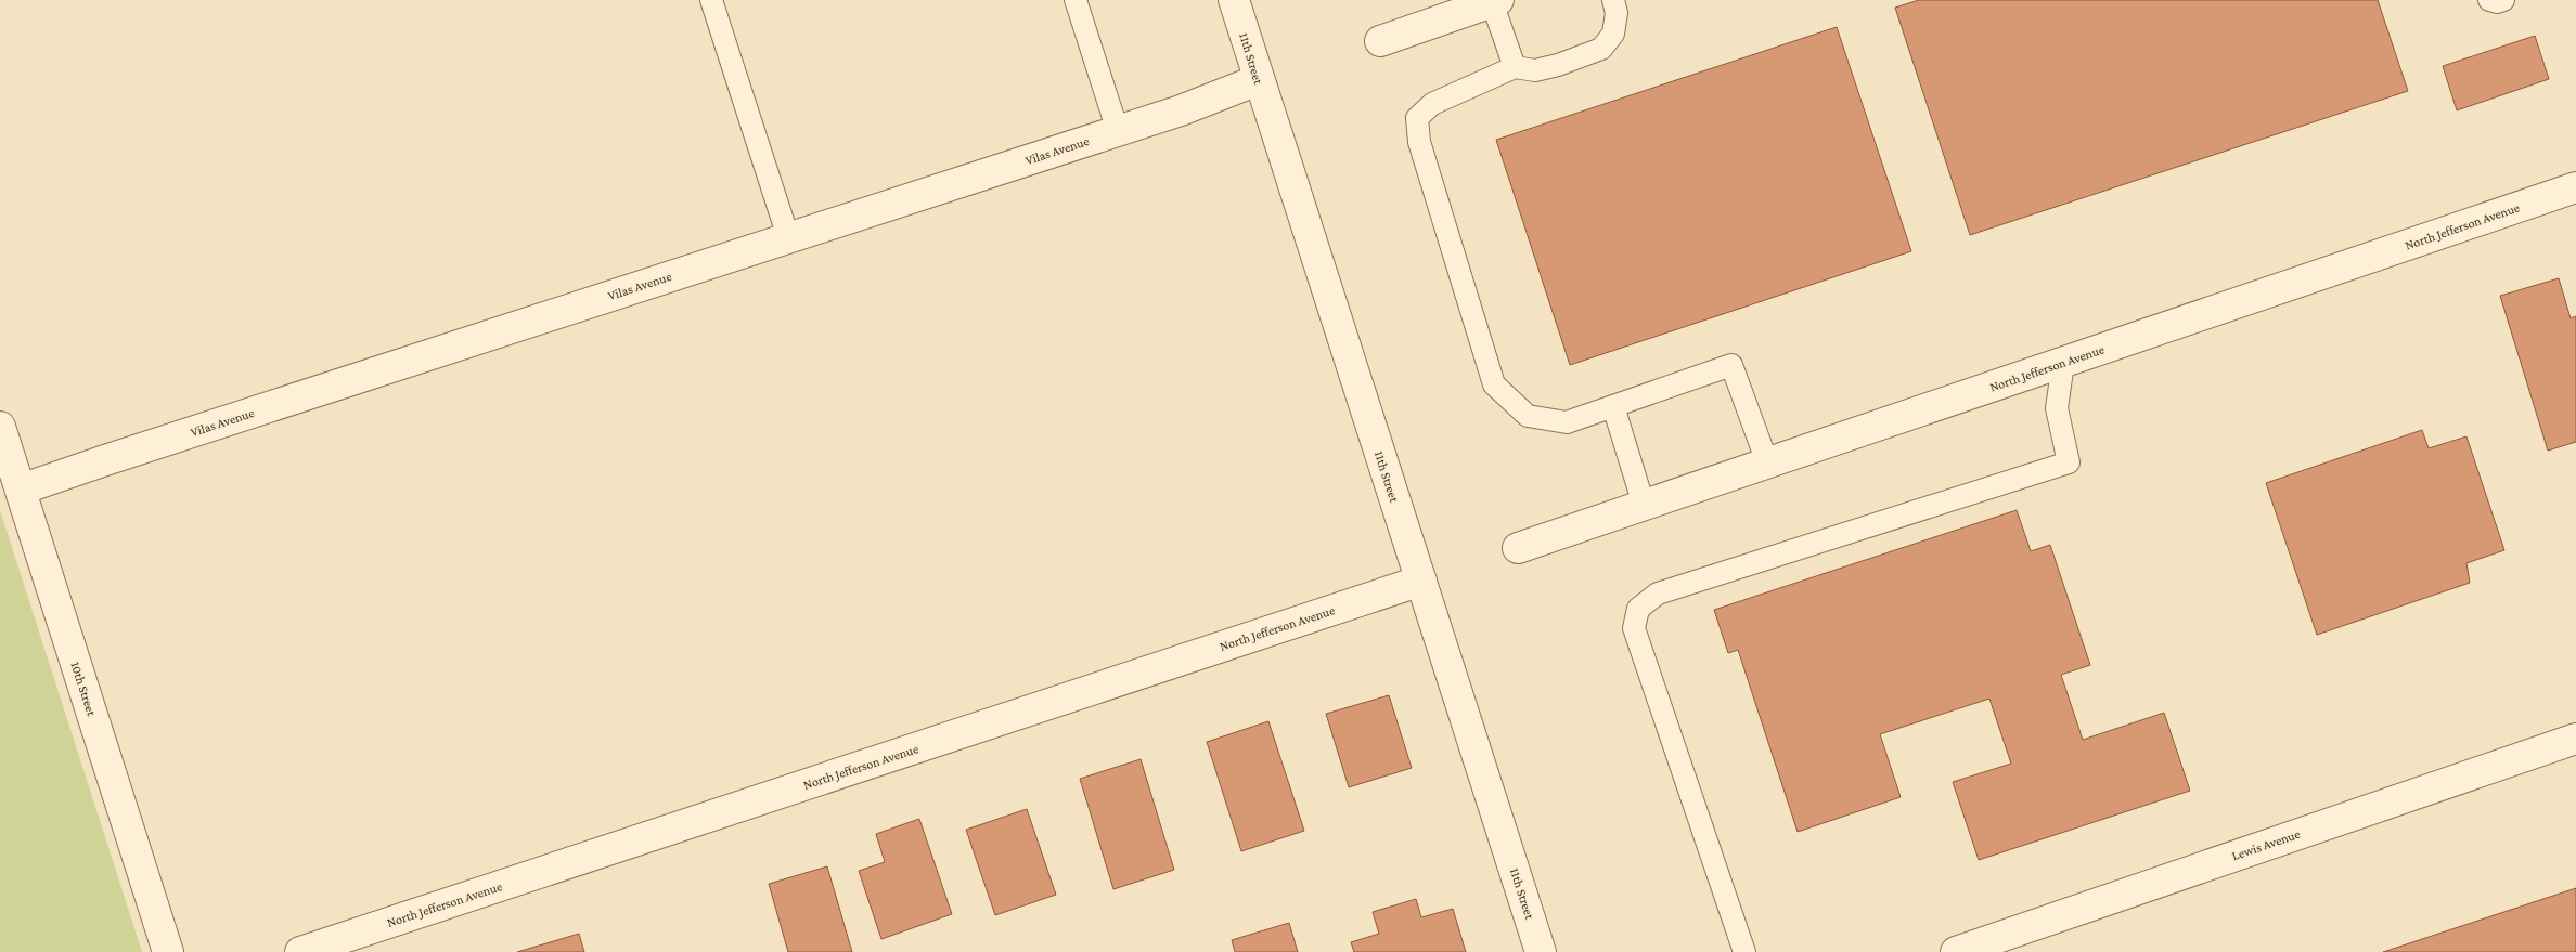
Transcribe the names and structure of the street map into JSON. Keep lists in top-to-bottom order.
{
  "streets": {
    "street": [
      "11th Street",
      "Vilas Avenue",
      "North Jefferson Avenue",
      "10th Street",
      "Lewis Avenue"
    ]
  },
  "crossings": [
    ["11th Street", "Vilas Avenue"],
    ["11th Street", "North Jefferson Avenue"],
    ["Vilas Avenue", "10th Street"]
  ]
}
